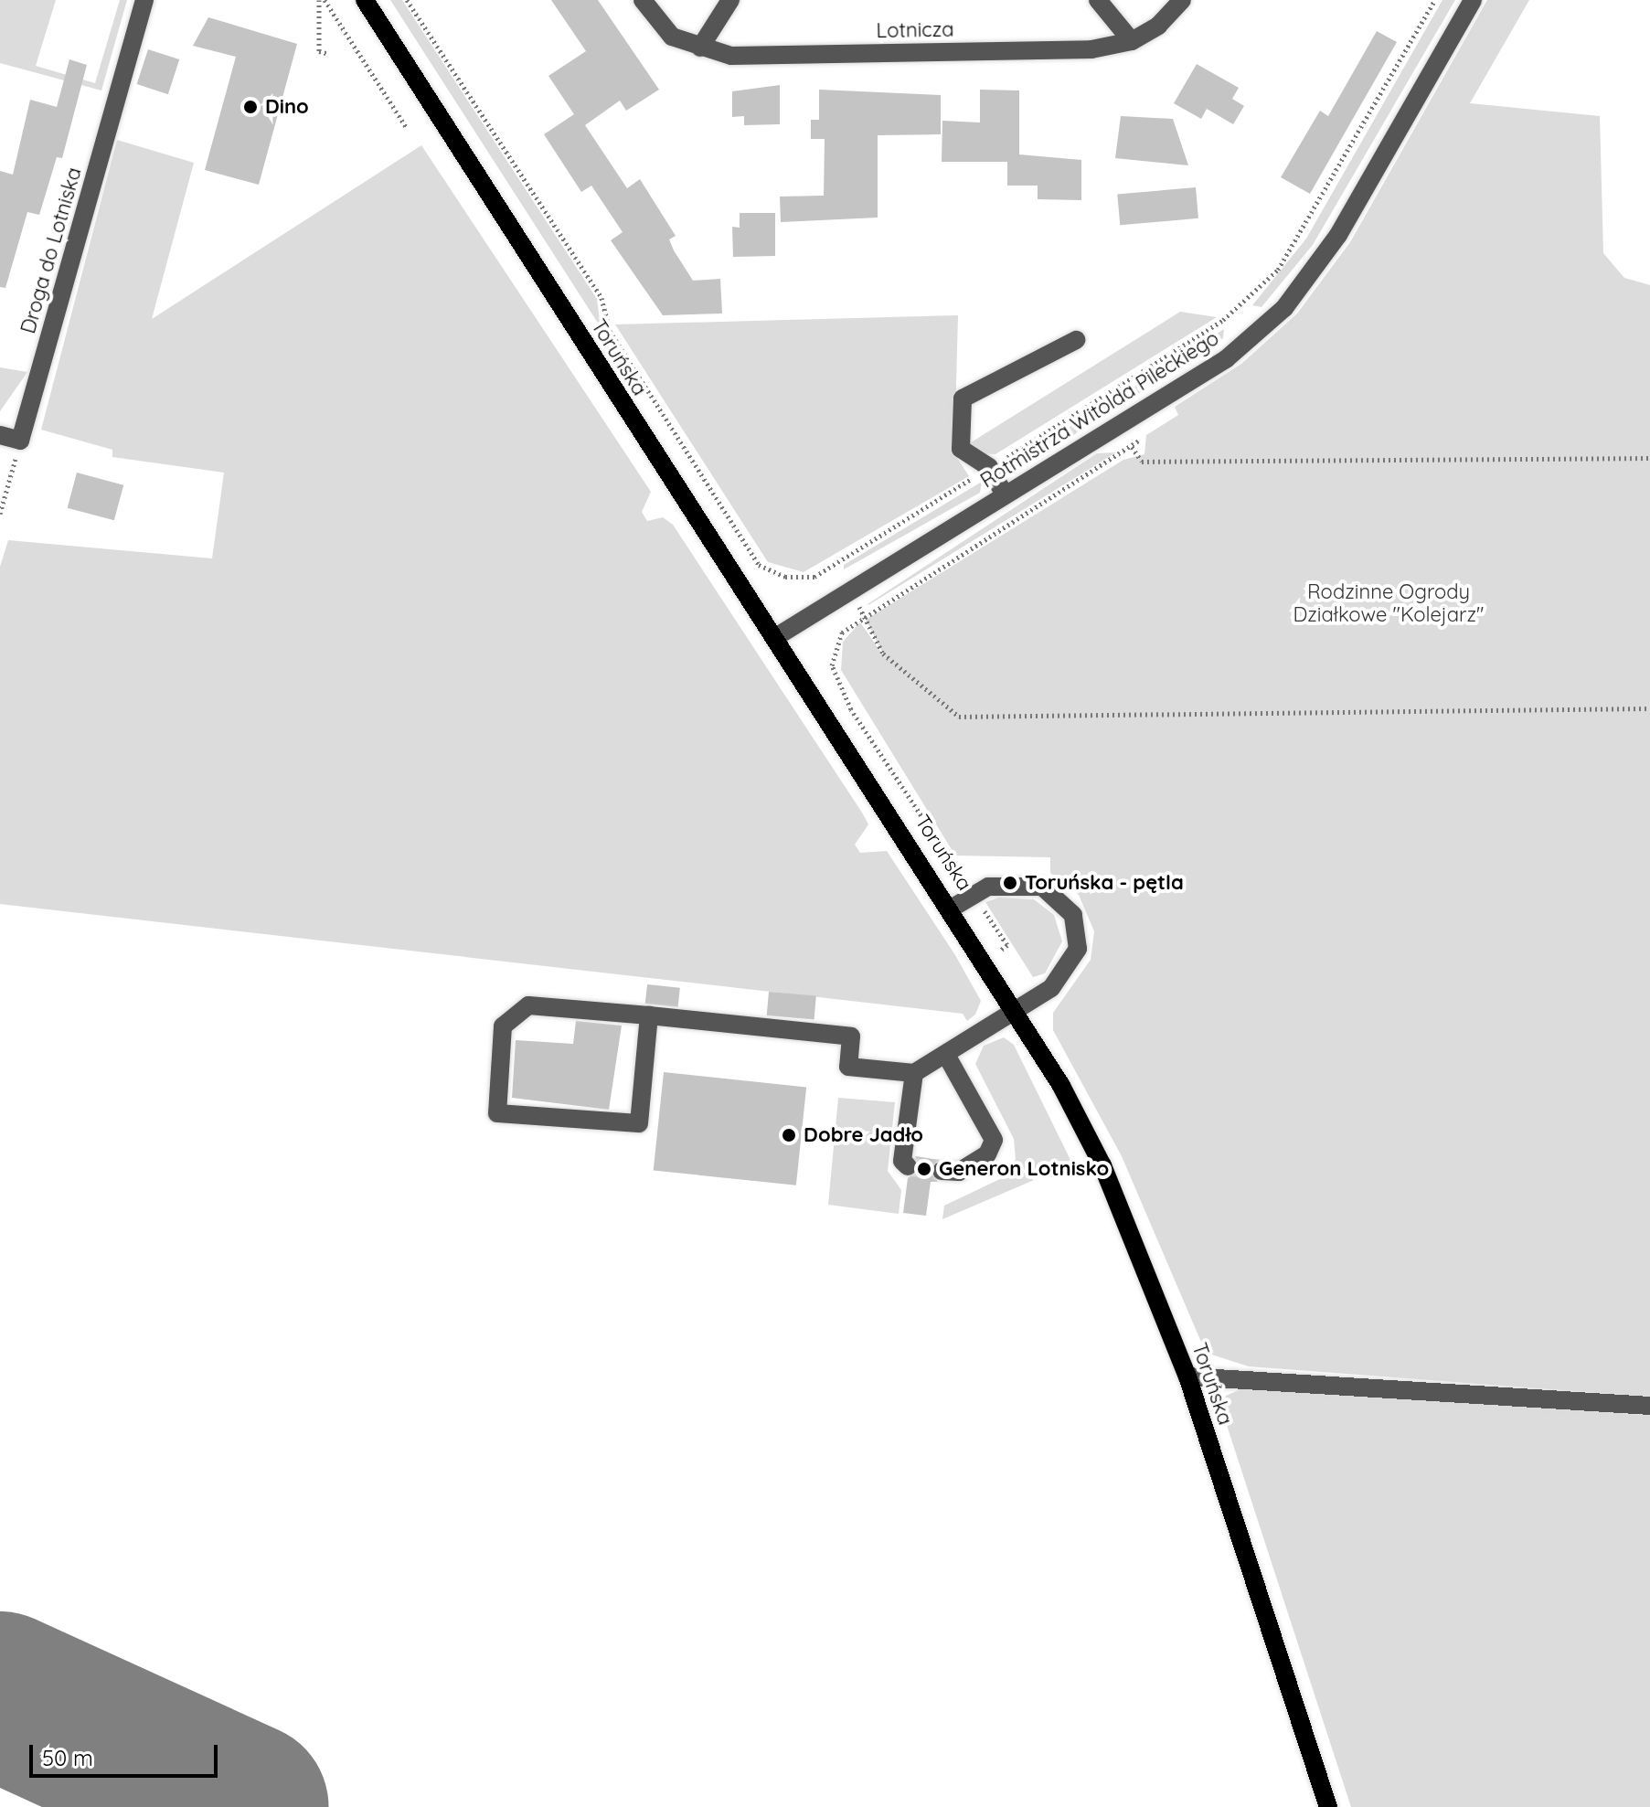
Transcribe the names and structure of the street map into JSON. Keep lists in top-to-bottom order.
{
  "streets": {
    "main road": ["Toruńska"],
    "street": ["Lotnicza", "Droga do Lotniska", "Rotmistrza Witolda Pileckiego"]
  },
  "crossings": [
    ["Toruńska", "Rotmistrza Witolda Pileckiego"]
  ],
  "parks": ["Rodzinne Ogrody Działkowe \"Kolejarz\""],
  "places": [
    "Dino",
    "Toruńska - pętla",
    "Dobre Jadło",
    "Generon Lotnisko"
  ],
  "scale_bar": "50 m"
}
